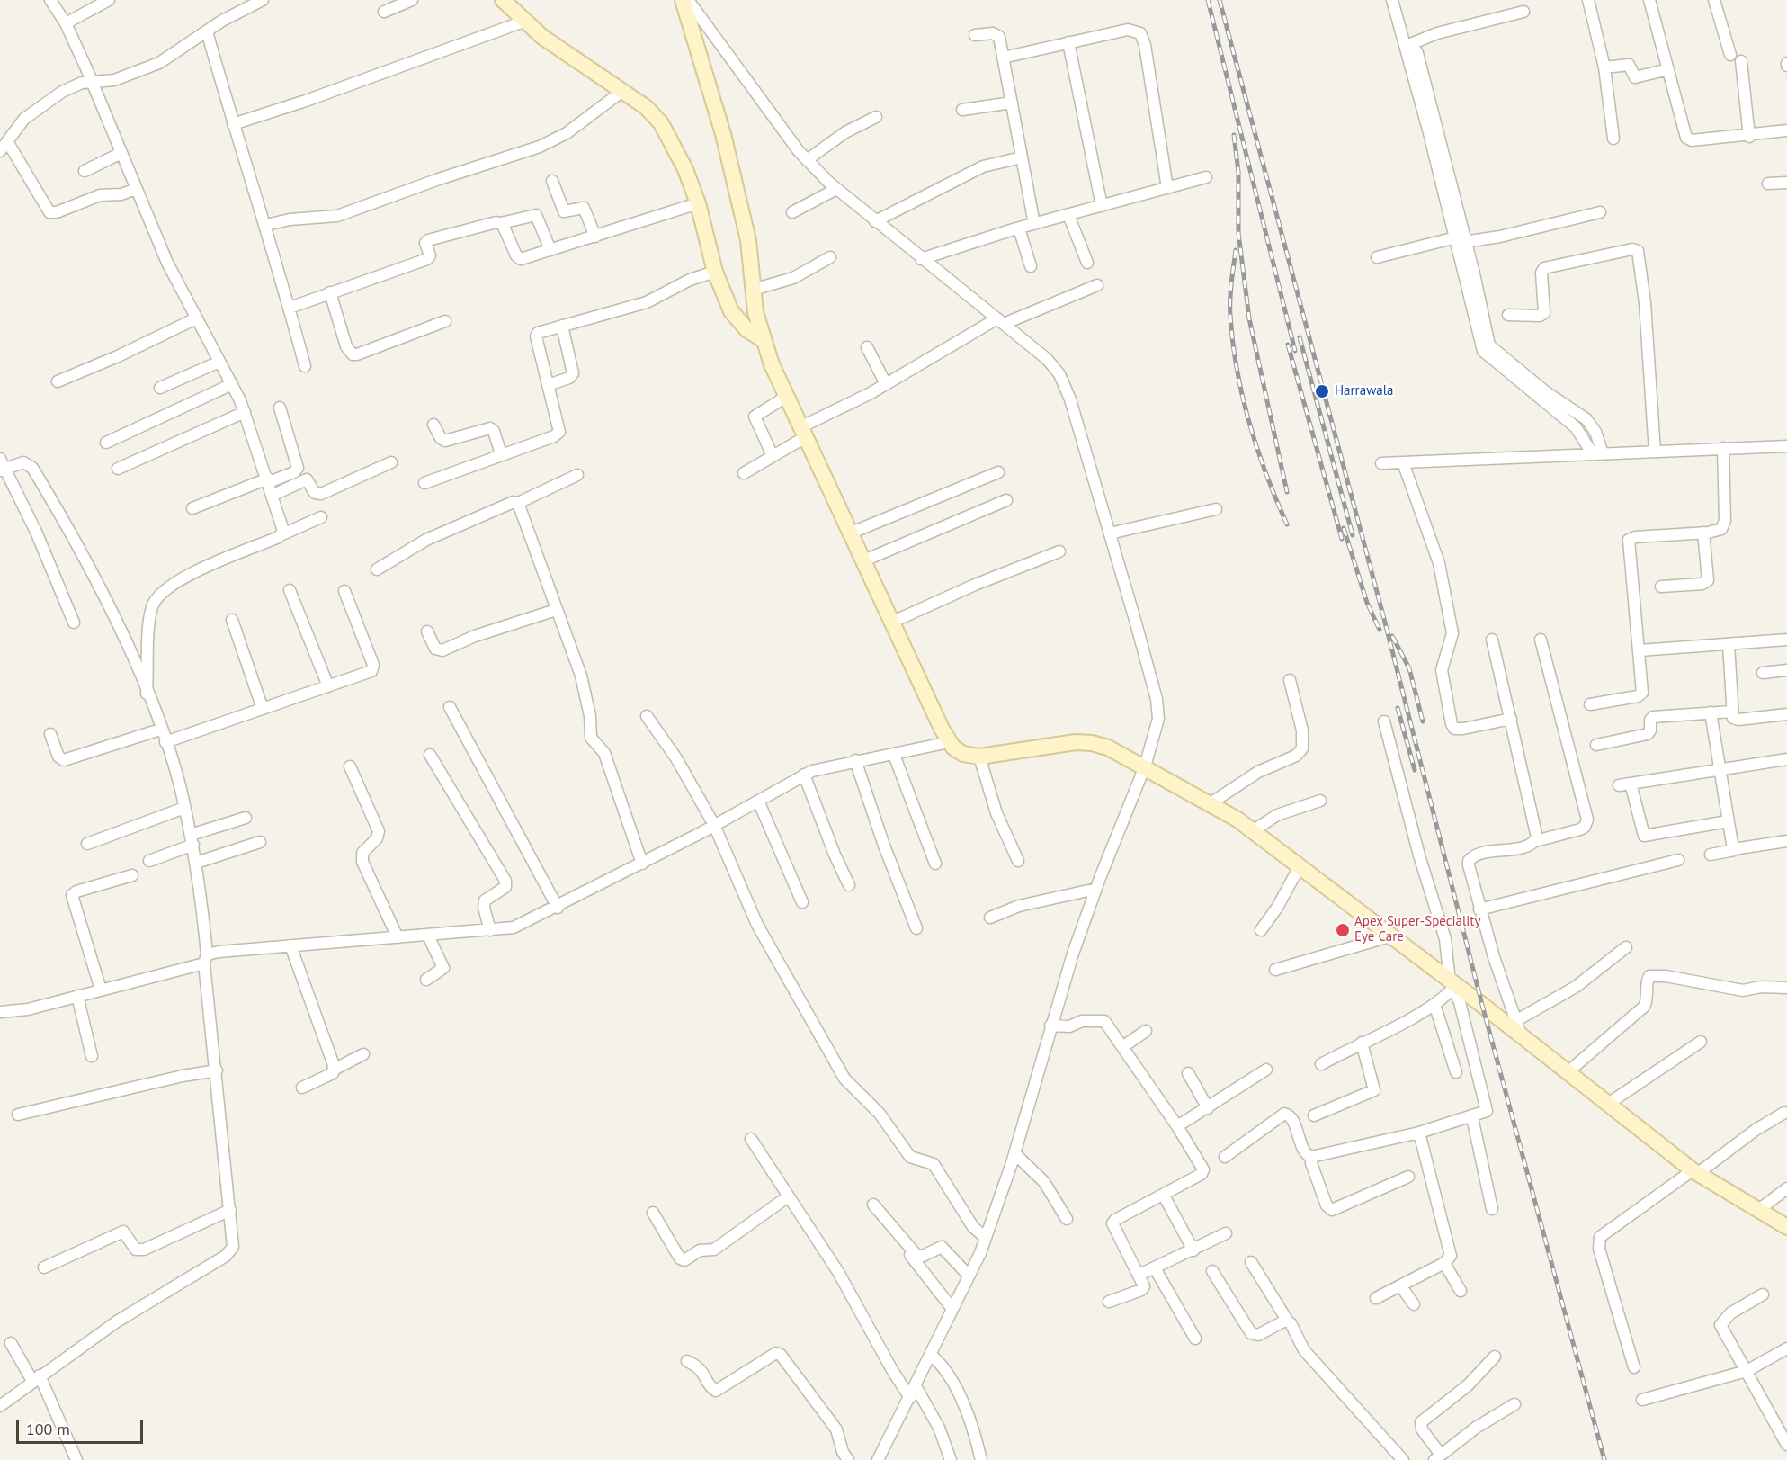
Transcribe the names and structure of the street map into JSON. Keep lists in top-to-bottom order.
{
  "places": ["Harrawala", "Apex Super-Speciality Eye Care"],
  "scale_bar": "100 m"
}
